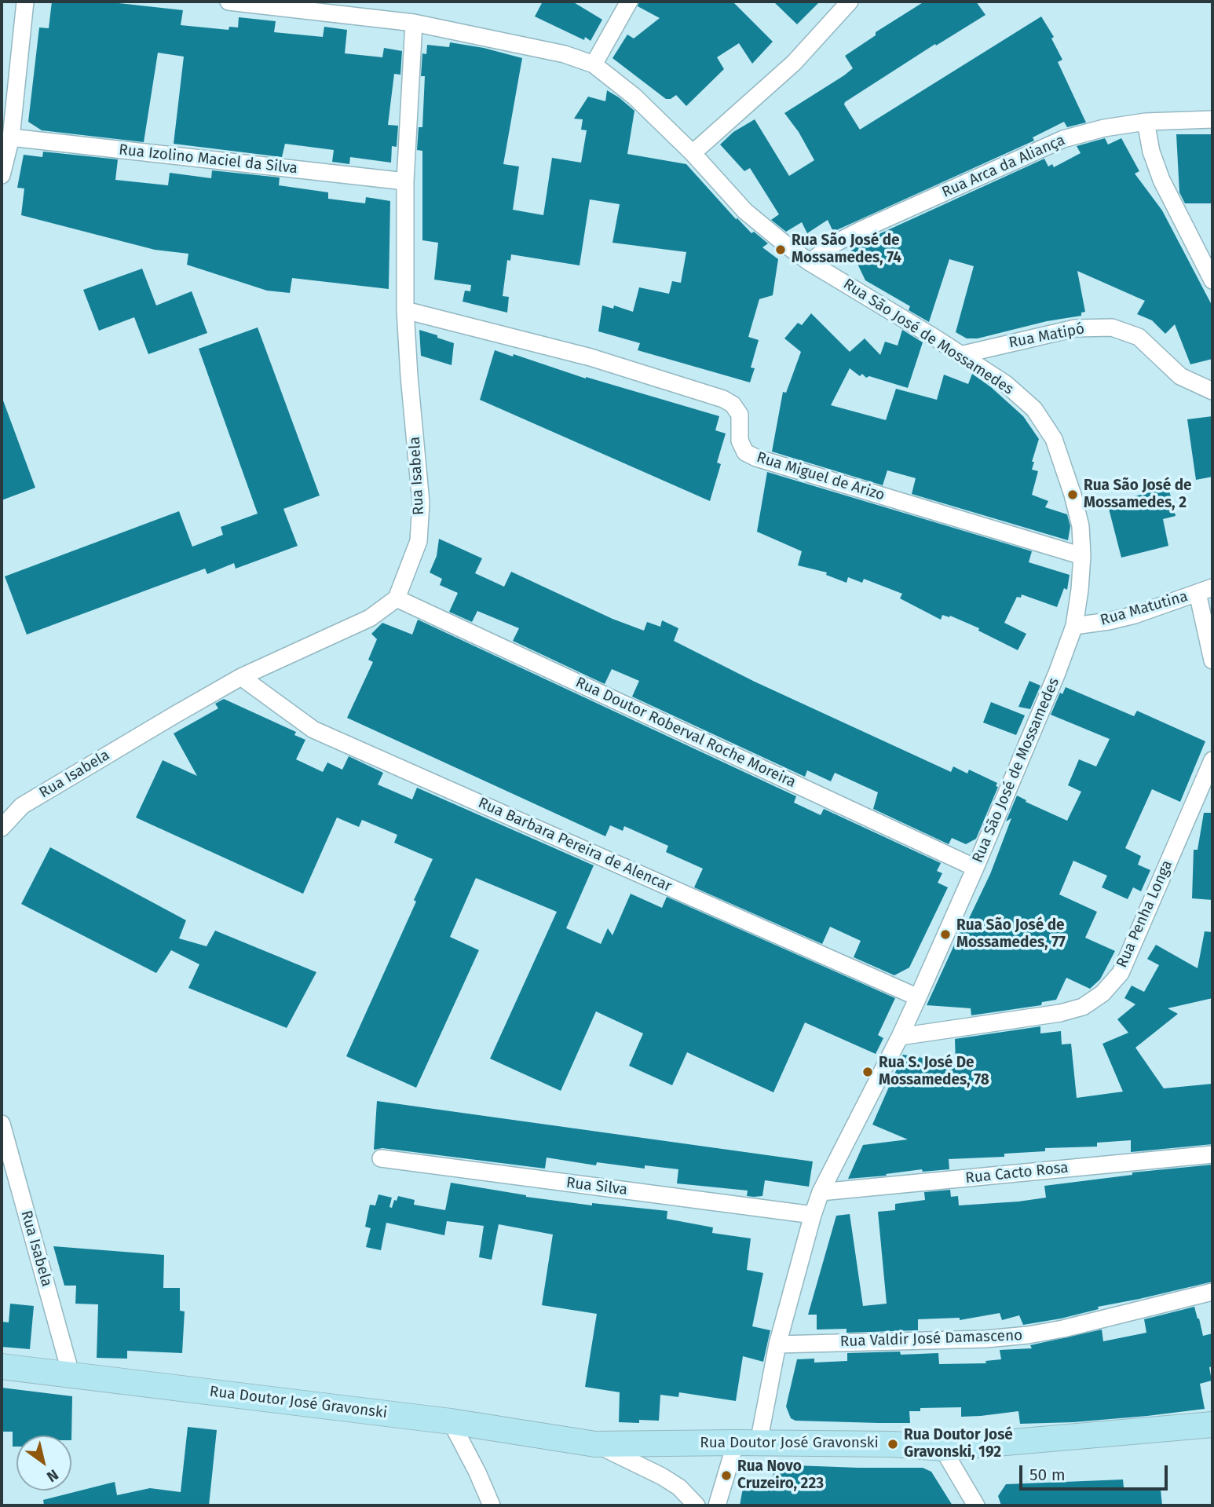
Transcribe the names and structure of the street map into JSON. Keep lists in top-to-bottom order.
{
  "streets": {
    "street": [
      "Rua Izolino Maciel da Silva",
      "Rua Arca da Aliança",
      "Rua Matipó",
      "Rua São José de Mossamedes",
      "Rua Isabela",
      "Rua Miguel de Arizo",
      "Rua Matutina",
      "Rua Doutor Roberval Roche Moreira",
      "Rua Barbara Pereira de Alencar",
      "Rua Penha Longa",
      "Rua Cacto Rosa",
      "Rua Silva",
      "Rua Valdir José Damasceno",
      "Rua Doutor José Gravonski"
    ]
  },
  "crossings": [
    ["Rua Izolino Maciel da Silva", "Rua Isabela"],
    ["Rua Arca da Aliança", "Rua São José de Mossamedes"],
    ["Rua Matipó", "Rua São José de Mossamedes"],
    ["Rua São José de Mossamedes", "Rua Isabela"],
    ["Rua São José de Mossamedes", "Rua Miguel de Arizo"],
    ["Rua São José de Mossamedes", "Rua Matutina"],
    ["Rua São José de Mossamedes", "Rua Doutor Roberval Roche Moreira"],
    ["Rua São José de Mossamedes", "Rua Barbara Pereira de Alencar"],
    ["Rua São José de Mossamedes", "Rua Penha Longa"],
    ["Rua São José de Mossamedes", "Rua Cacto Rosa"],
    ["Rua São José de Mossamedes", "Rua Silva"],
    ["Rua São José de Mossamedes", "Rua Valdir José Damasceno"],
    ["Rua São José de Mossamedes", "Rua Doutor José Gravonski"],
    ["Rua Isabela", "Rua Miguel de Arizo"],
    ["Rua Isabela", "Rua Doutor Roberval Roche Moreira"],
    ["Rua Isabela", "Rua Barbara Pereira de Alencar"],
    ["Rua Isabela", "Rua Doutor José Gravonski"]
  ],
  "places": [
    "Rua São José de Mossamedes, 74",
    "Rua São José de Mossamedes, 2",
    "Rua São José de Mossamedes, 77",
    "Rua S. José De Mossamedes, 78",
    "Rua Doutor José Gravonski, 192",
    "Rua Novo Cruzeiro, 223"
  ],
  "scale_bar": "50 m",
  "north": "bottom right"
}
